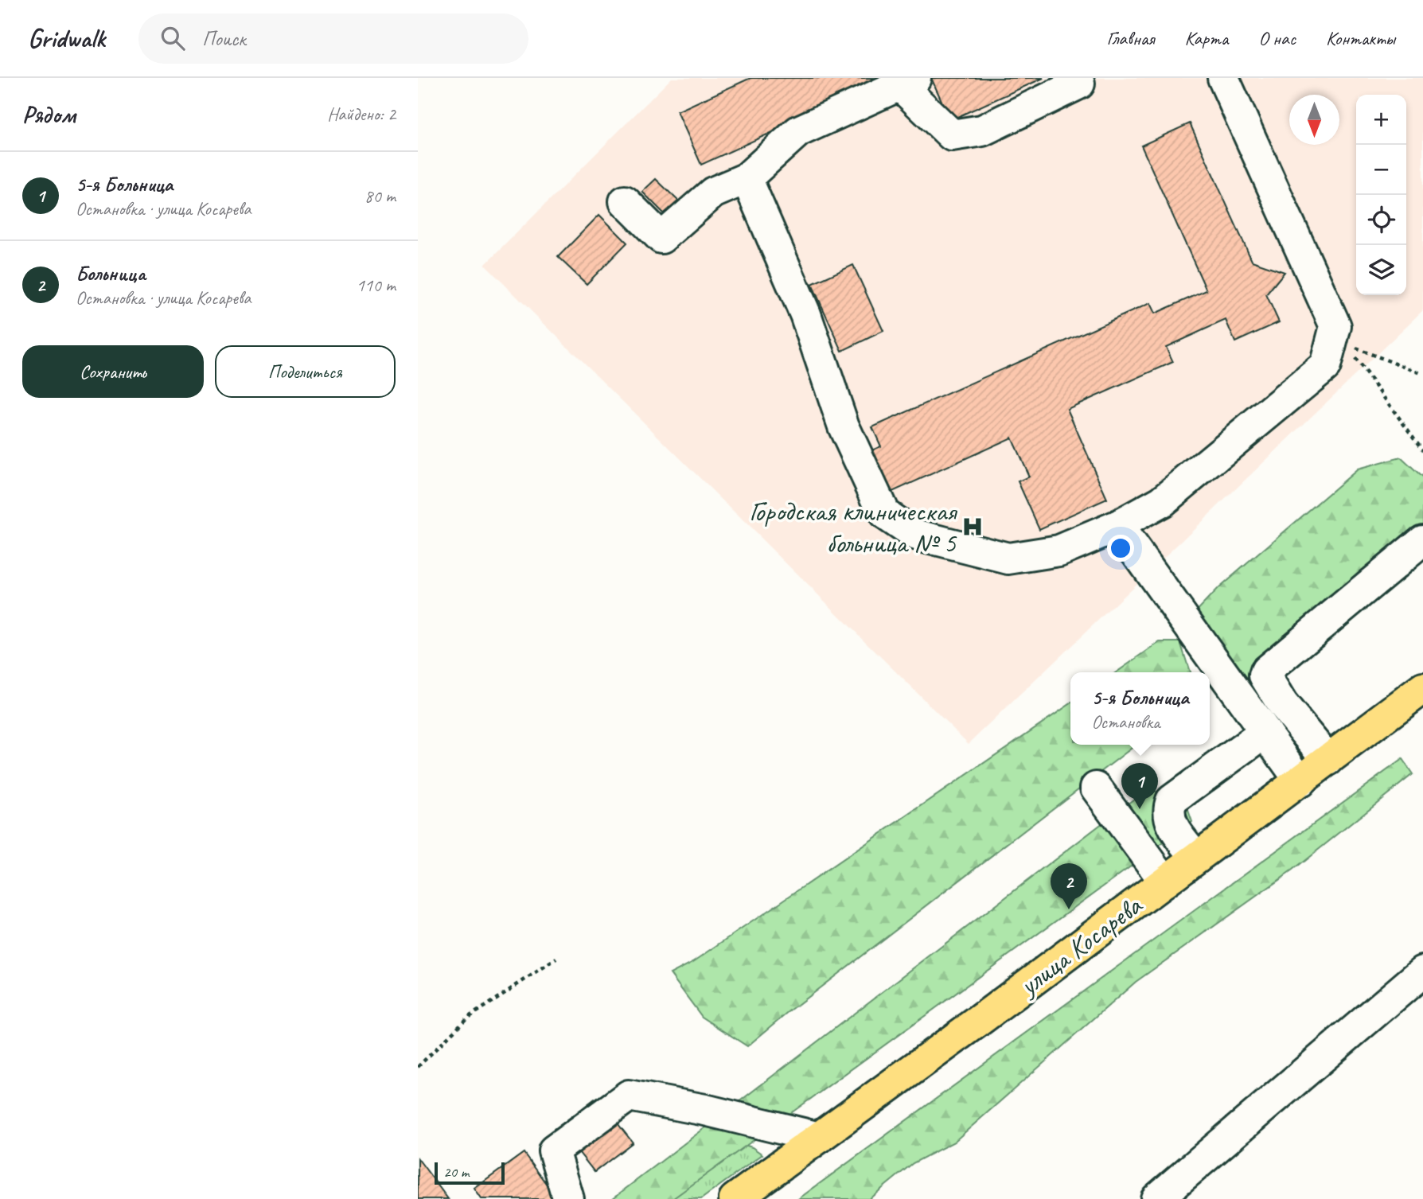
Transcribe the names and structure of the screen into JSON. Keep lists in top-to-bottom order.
{
  "streets": {
    "main road": ["улица Косарева"]
  },
  "places": {
    "hospital": ["Городская клиническая больница № 5"]
  },
  "scale_bar": "20 m",
  "north": "bottom",
  "page": {
    "header": "Gridwalk",
    "search": "Поиск",
    "nav": [
      "Главная",
      "Карта",
      "О нас",
      "Контакты"
    ],
    "heading": ["Рядом", "Найдено: 2"],
    "map_buttons": ["+", "−"],
    "list": [
      {
        "mark": "1",
        "name": "5-я Больница",
        "note": "Остановка · улица Косарева",
        "value": "80 m"
      },
      {
        "mark": "2",
        "name": "Больница",
        "note": "Остановка · улица Косарева",
        "value": "110 m"
      }
    ],
    "buttons": ["Сохранить", "Поделиться"],
    "popup": ["5-я Больница", "Остановка"],
    "pins": ["1", "2"],
    "scale": "20 m"
  }
}
